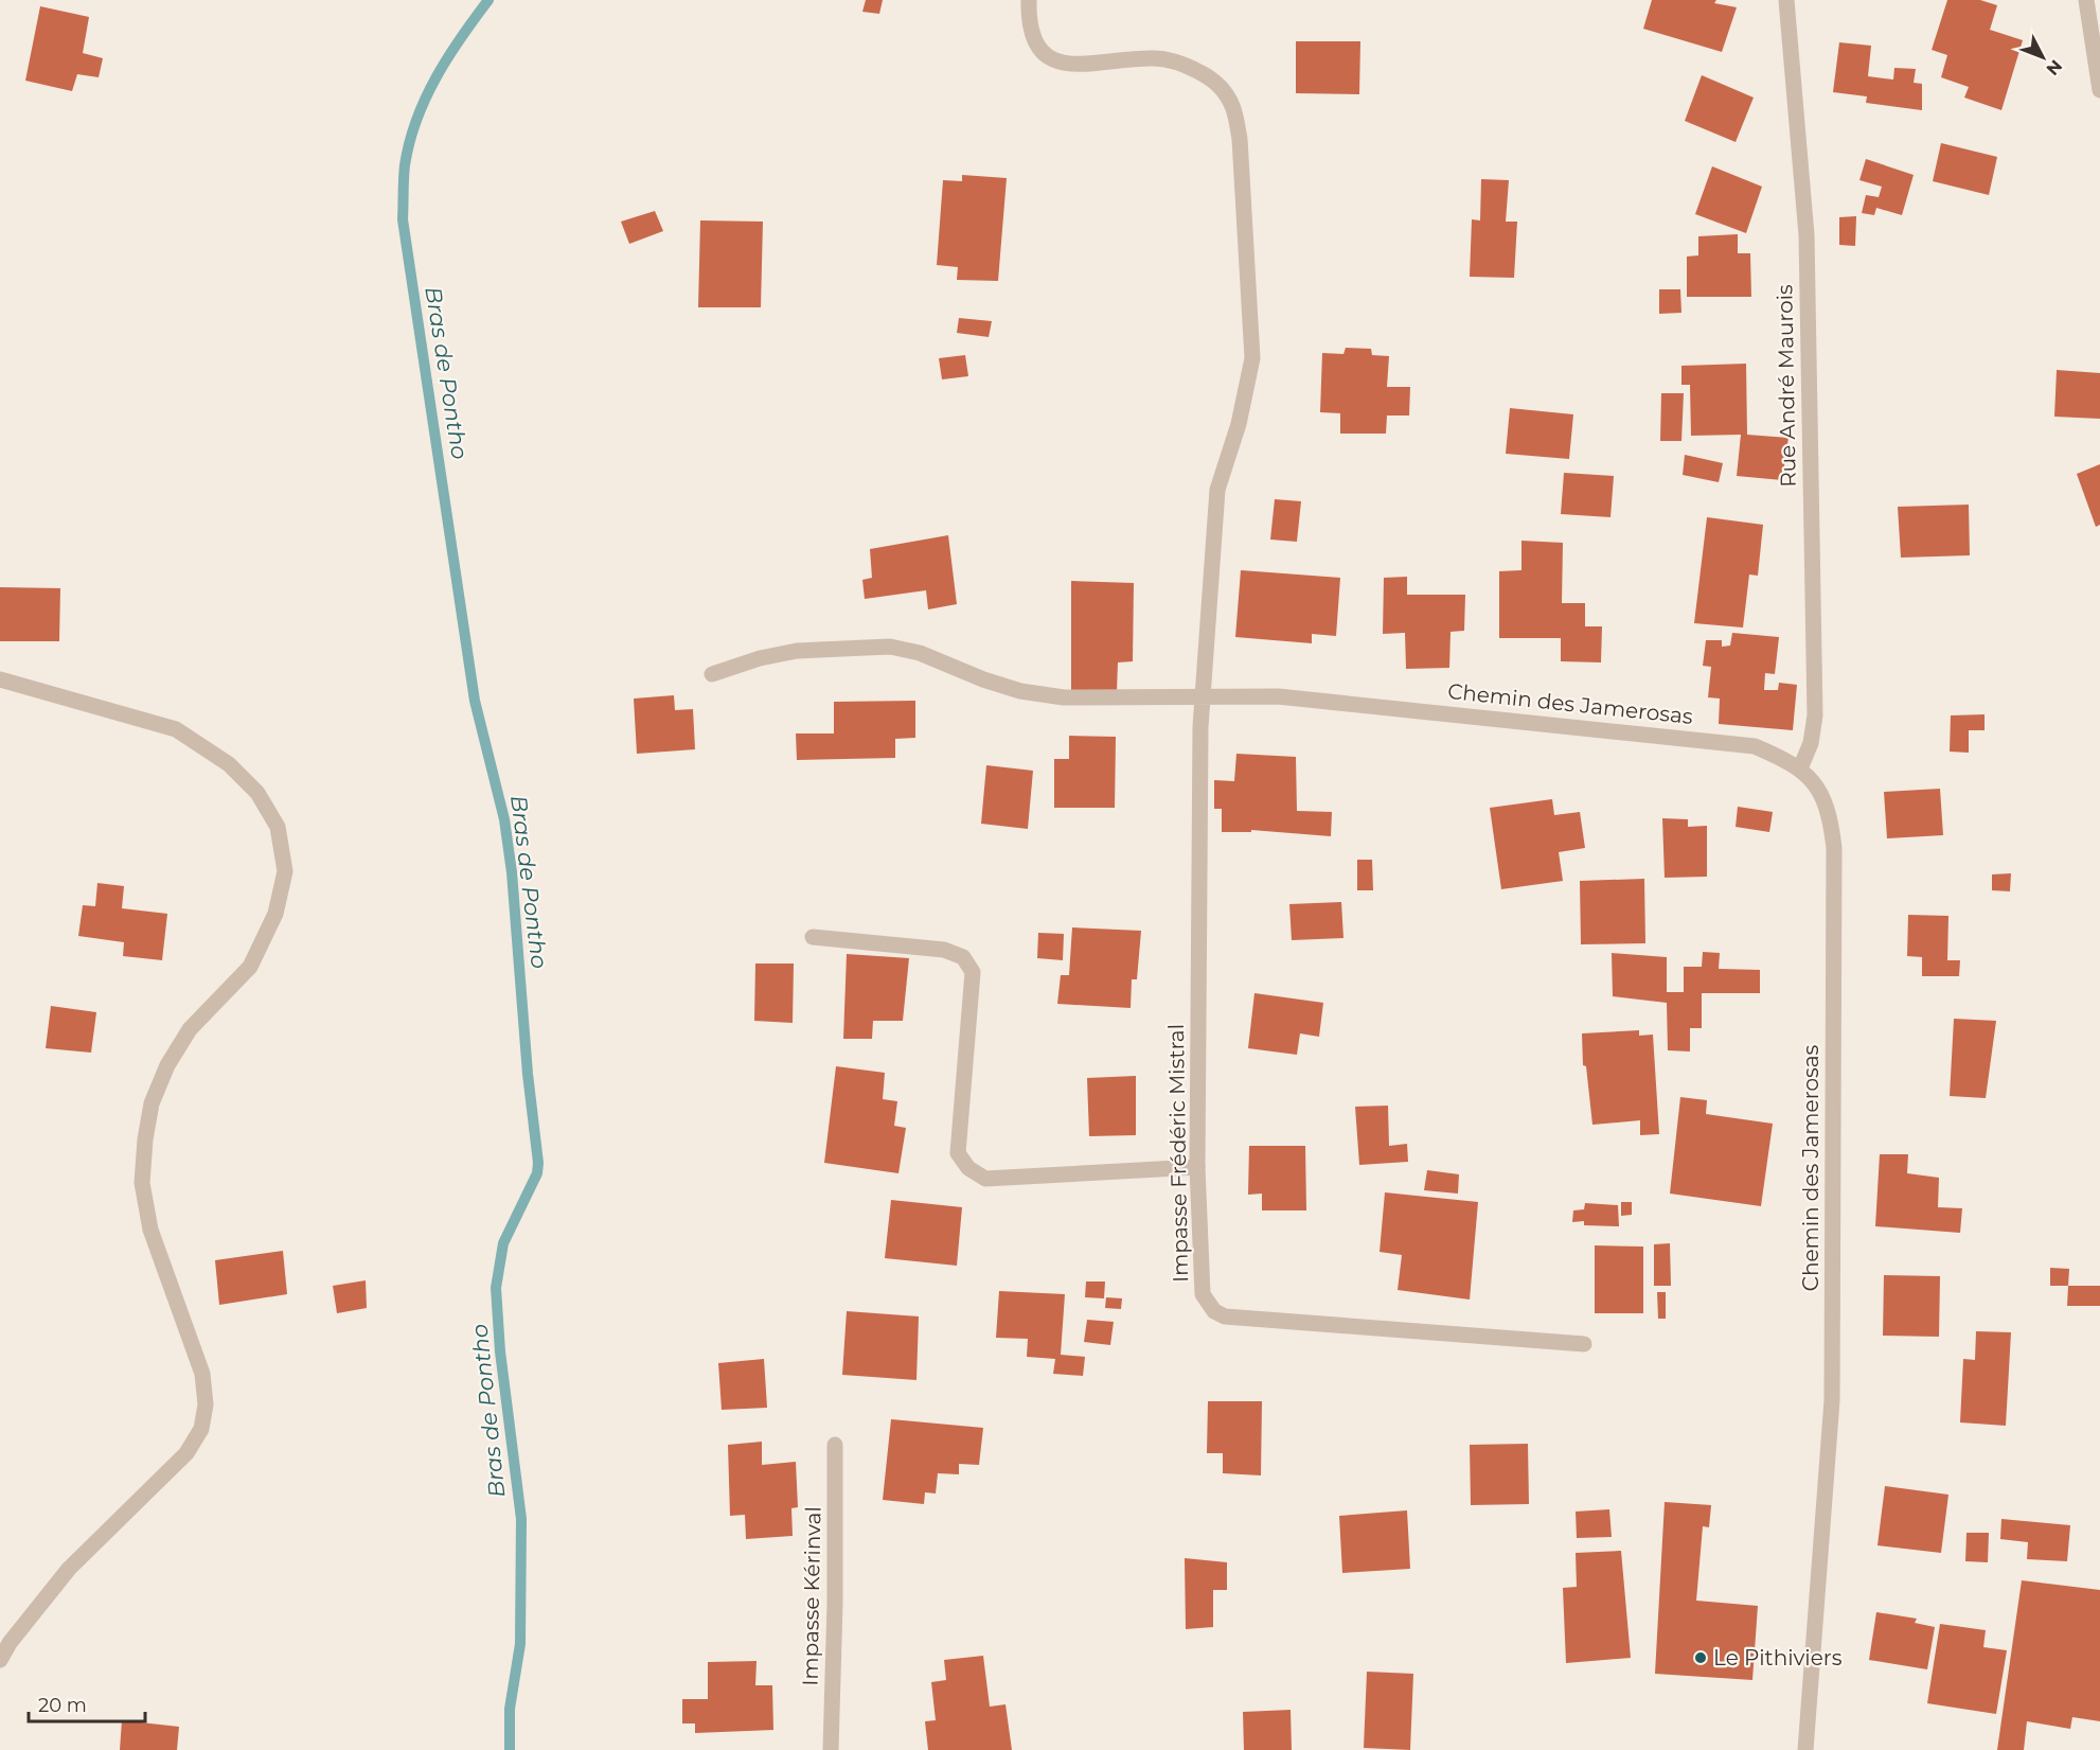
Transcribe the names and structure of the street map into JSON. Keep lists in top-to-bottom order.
{
  "streets": {
    "street": [
      "Rue André Maurois",
      "Chemin des Jamerosas",
      "Impasse Frédéric Mistral",
      "Impasse Kérinval"
    ]
  },
  "crossings": [
    ["Rue André Maurois", "Chemin des Jamerosas"],
    ["Chemin des Jamerosas", "Impasse Frédéric Mistral"]
  ],
  "water": ["Bras de Pontho"],
  "places": ["Le Pithiviers"],
  "scale_bar": "20 m",
  "north": "bottom right"
}
